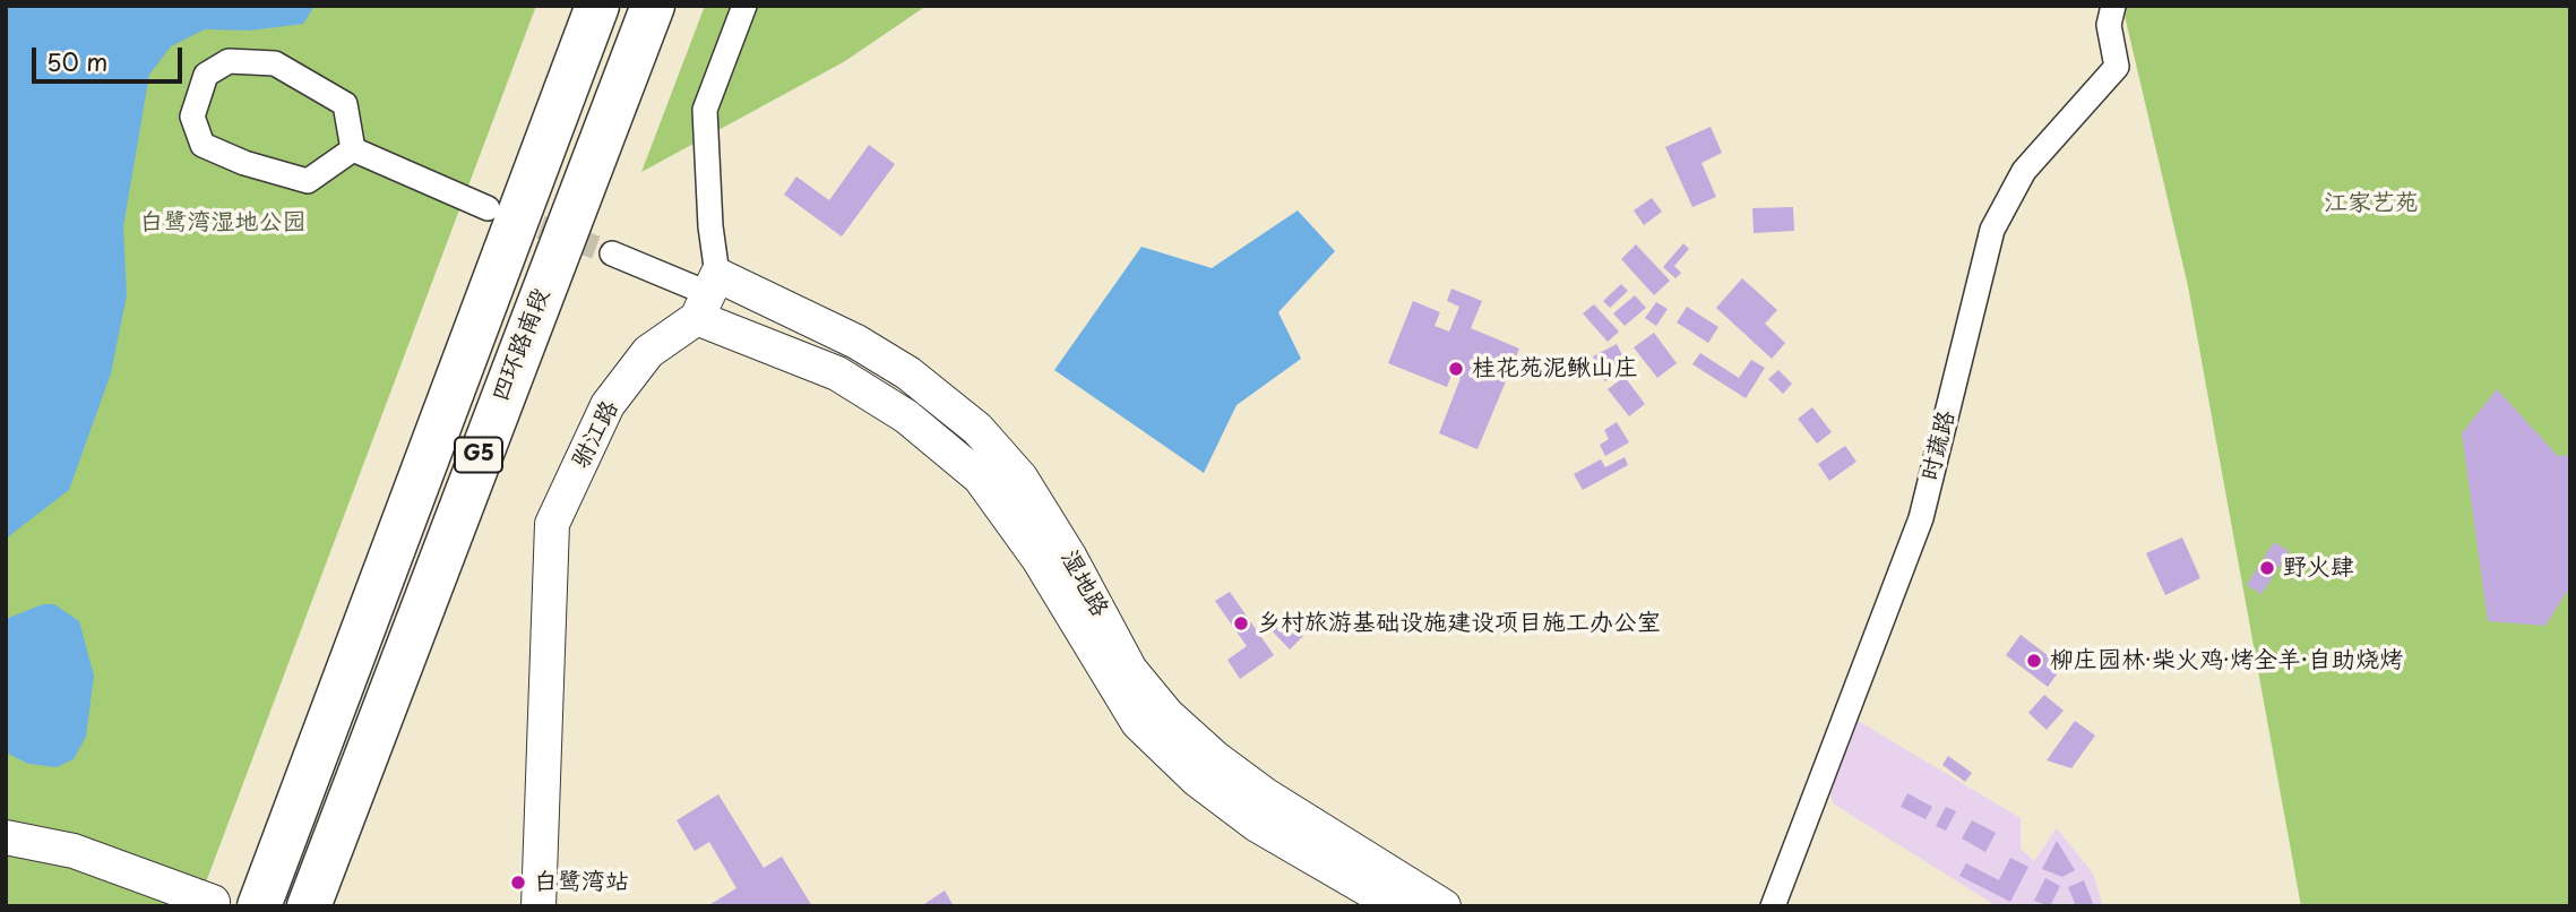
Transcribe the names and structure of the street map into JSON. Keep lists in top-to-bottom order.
{
  "streets": {
    "highway": ["四环路南段", "G5"],
    "street": ["驸江路", "时蔬路", "湿地路"]
  },
  "crossings": [
    ["驸江路", "湿地路"]
  ],
  "parks": ["江家艺苑", "白鹭湾湿地公园"],
  "places": [
    "桂花苑泥鳅山庄",
    "野火肆",
    "乡村旅游基础设施建设项目施工办公室",
    "柳庄园林·柴火鸡·烤全羊·自助烧烤",
    "白鹭湾站"
  ],
  "scale_bar": "50 m"
}
